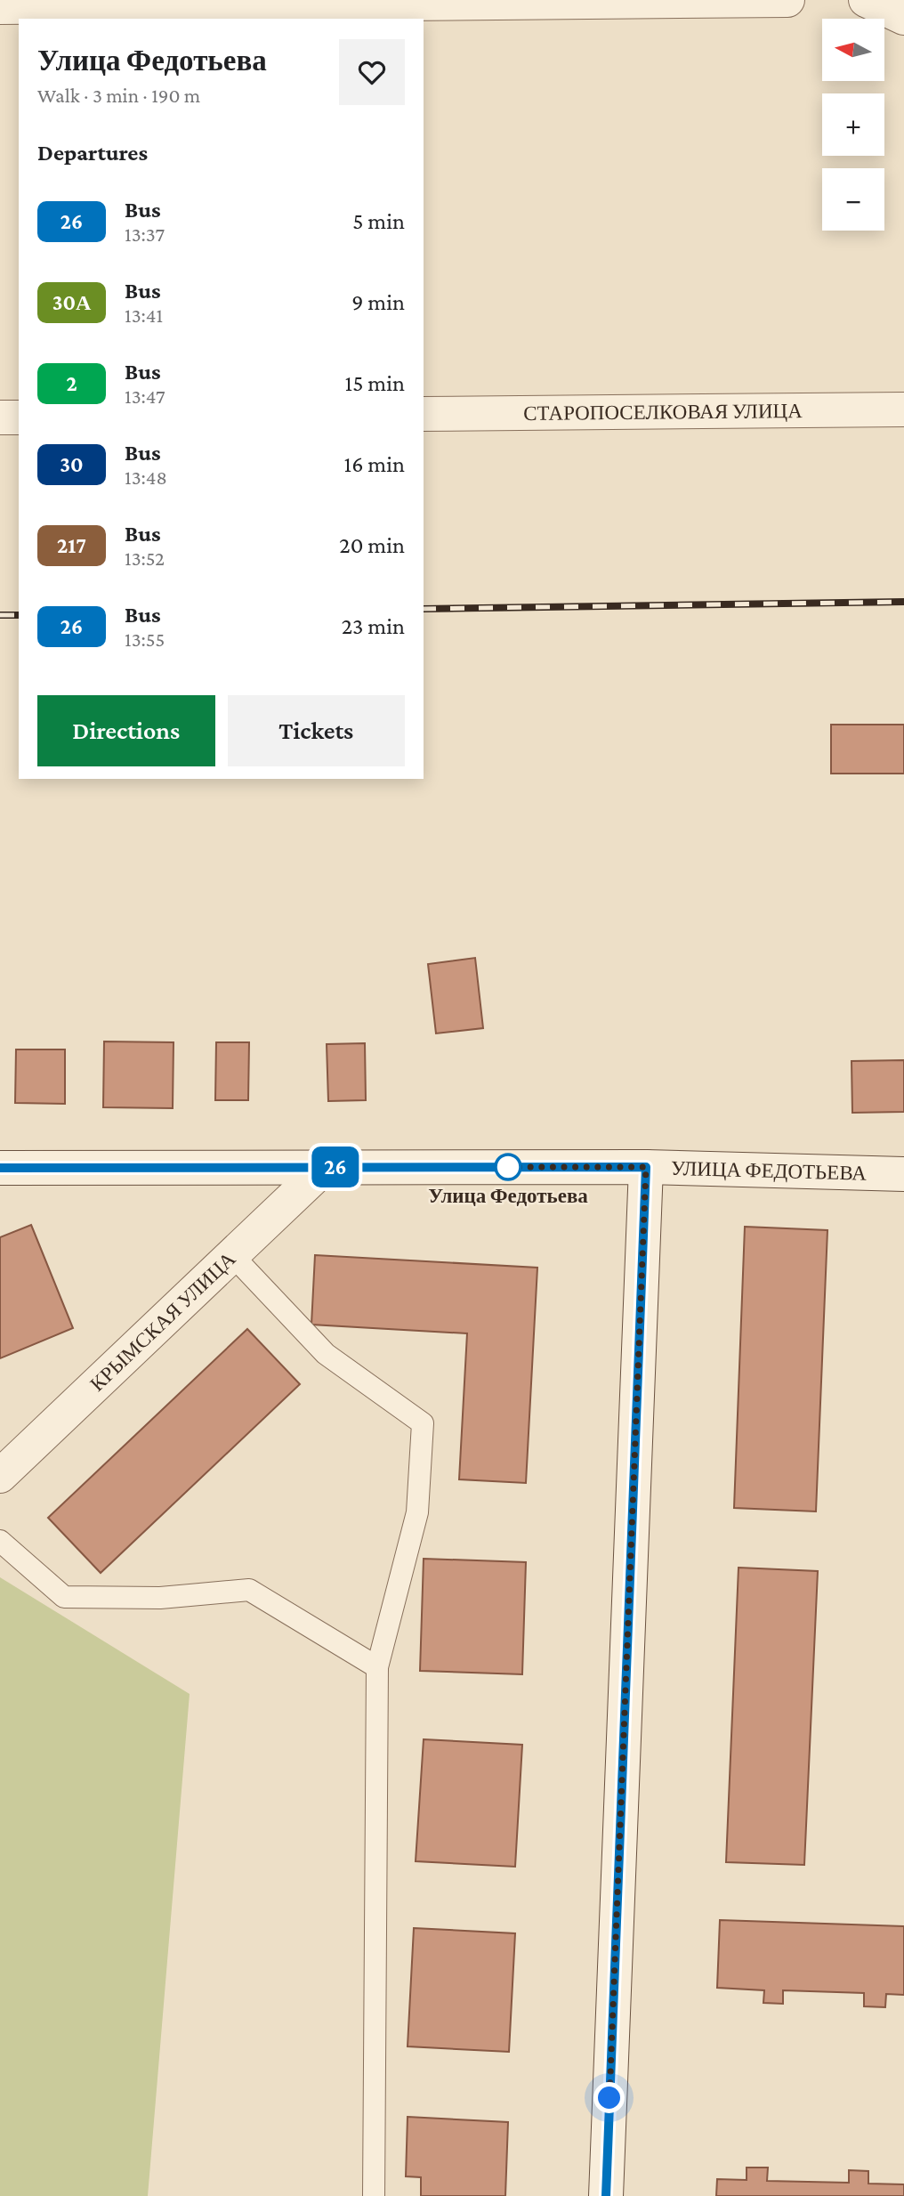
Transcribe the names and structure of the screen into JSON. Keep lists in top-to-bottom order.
{
  "streets": {
    "main road": ["СТАРОПОСЕЛКОВАЯ УЛИЦА", "УЛИЦА ФЕДОТЬЕВА", "КРЫМСКАЯ УЛИЦА"]
  },
  "crossings": [
    ["УЛИЦА ФЕДОТЬЕВА", "КРЫМСКАЯ УЛИЦА"]
  ],
  "places": ["Улица Федотьева"],
  "lines": ["bus line 26"],
  "north": "left",
  "page": {
    "on_map": "26",
    "map_buttons": ["+", "−"],
    "heading": [
      ["Улица Федотьева", "Walk · 3 min · 190 m"],
      "Departures"
    ],
    "list": [
      {
        "mark": "26",
        "name": "Bus",
        "note": "13:37",
        "value": "5 min"
      },
      {
        "mark": "30А",
        "name": "Bus",
        "note": "13:41",
        "value": "9 min"
      },
      {
        "mark": "2",
        "name": "Bus",
        "note": "13:47",
        "value": "15 min"
      },
      {
        "mark": "30",
        "name": "Bus",
        "note": "13:48",
        "value": "16 min"
      },
      {
        "mark": "217",
        "name": "Bus",
        "note": "13:52",
        "value": "20 min"
      },
      {
        "mark": "26",
        "name": "Bus",
        "note": "13:55",
        "value": "23 min"
      }
    ],
    "buttons": ["Directions", "Tickets"]
  }
}
